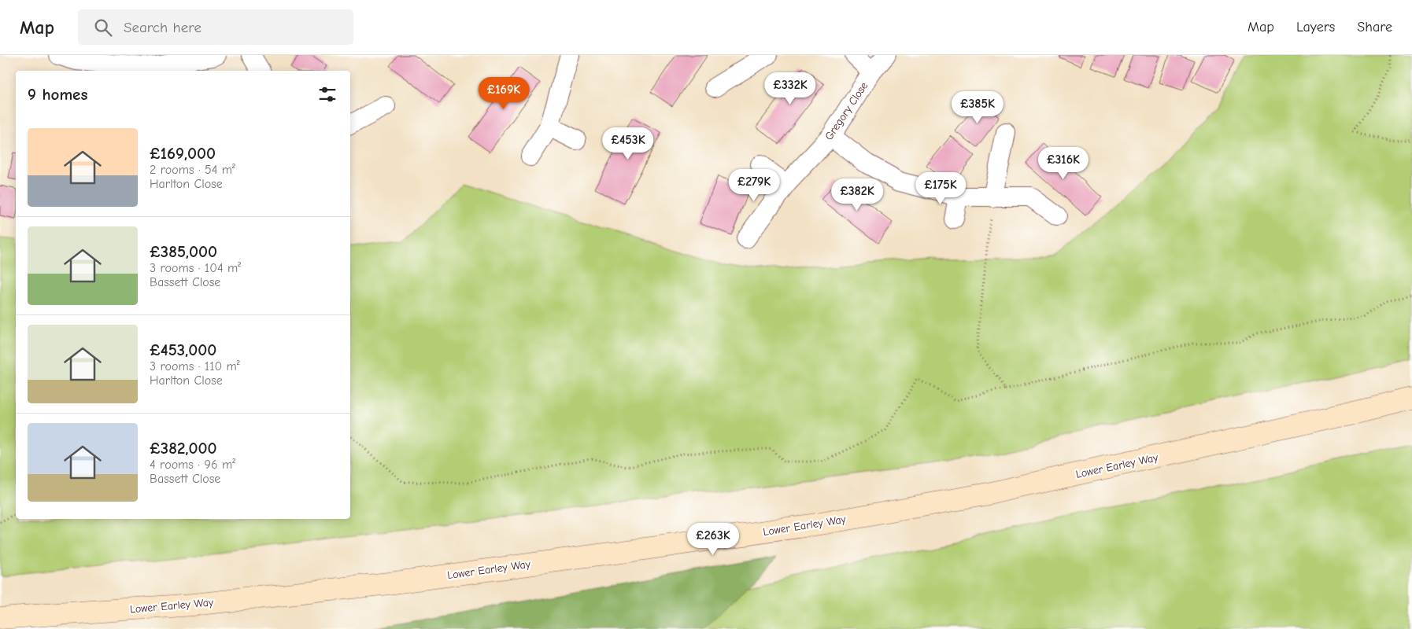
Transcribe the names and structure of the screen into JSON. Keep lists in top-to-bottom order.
{
  "streets": {
    "main road": ["Lower Earley Way"],
    "street": ["Gregory Close"]
  },
  "page": {
    "header": "Map",
    "search": "Search here",
    "nav": ["Map", "Layers", "Share"],
    "heading": "9 homes",
    "price": [
      "£332K",
      "£169K",
      "£385K",
      "£453K",
      "£316K",
      "£279K",
      "£175K",
      "£382K",
      "£263K"
    ],
    "list": [
      {
        "name": "£169,000",
        "note": "2 rooms · 54 m² · Harlton Close"
      },
      {
        "name": "£385,000",
        "note": "3 rooms · 104 m² · Bassett Close"
      },
      {
        "name": "£453,000",
        "note": "3 rooms · 110 m² · Harlton Close"
      },
      {
        "name": "£382,000",
        "note": "4 rooms · 96 m² · Bassett Close"
      }
    ]
  }
}
